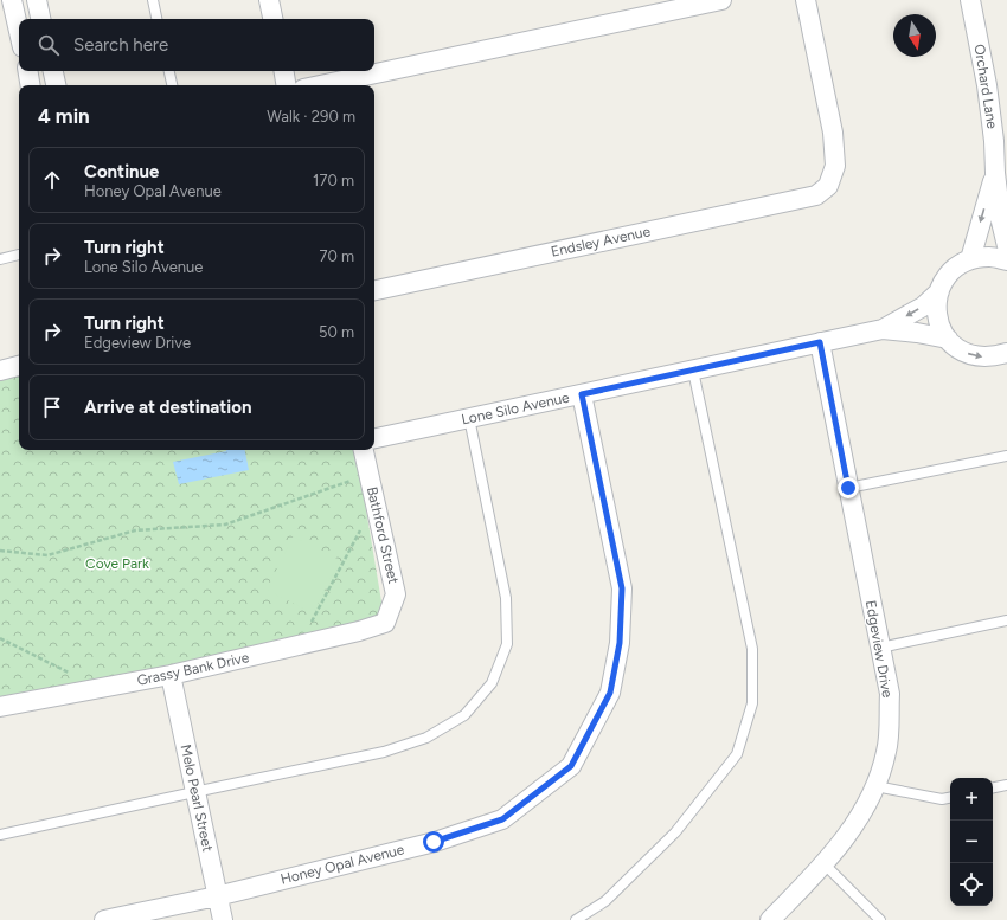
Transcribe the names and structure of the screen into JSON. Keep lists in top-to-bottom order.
{
  "streets": {
    "street": [
      "Orchard Lane",
      "Endsley Avenue",
      "Lone Silo Avenue",
      "Bathford Street",
      "Edgeview Drive",
      "Grassy Bank Drive",
      "Melo Pearl Street",
      "Honey Opal Avenue"
    ]
  },
  "crossings": [
    ["Lone Silo Avenue", "Edgeview Drive"],
    ["Lone Silo Avenue", "Honey Opal Avenue"],
    ["Bathford Street", "Grassy Bank Drive"],
    ["Grassy Bank Drive", "Melo Pearl Street"],
    ["Melo Pearl Street", "Honey Opal Avenue"]
  ],
  "parks": ["Cove Park"],
  "north": "bottom",
  "page": {
    "search": "Search here",
    "heading": ["4 min", "Walk · 290 m"],
    "list": [
      ["Continue", "Honey Opal Avenue", "170 m"],
      ["Turn right", "Lone Silo Avenue", "70 m"],
      ["Turn right", "Edgeview Drive", "50 m"],
      "Arrive at destination"
    ],
    "map_buttons": ["+", "−"]
  }
}
